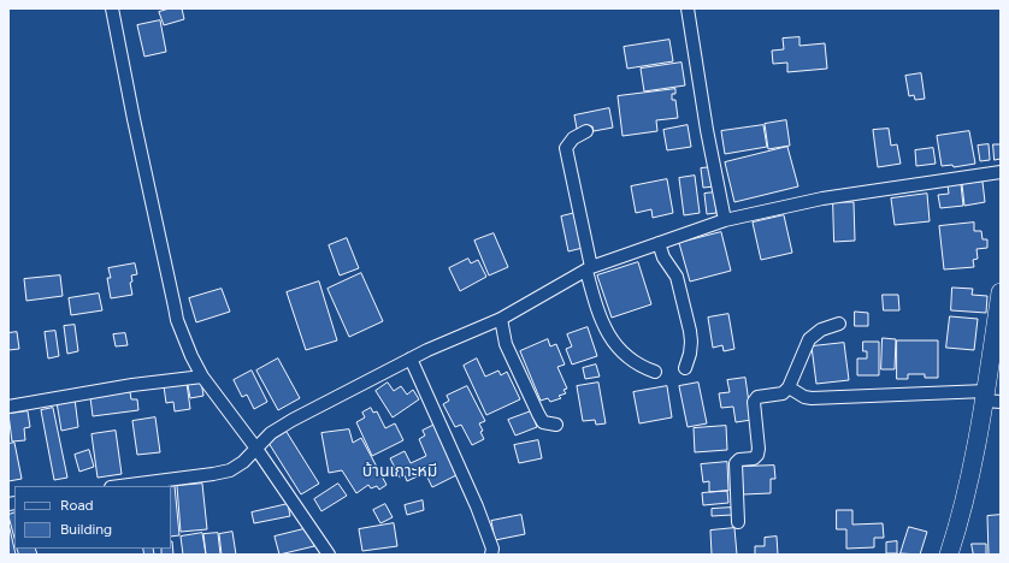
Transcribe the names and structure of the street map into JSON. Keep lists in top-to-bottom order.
{
  "districts": ["บ้านเกาะหมี"],
  "legend": ["Road", "Building"]
}
